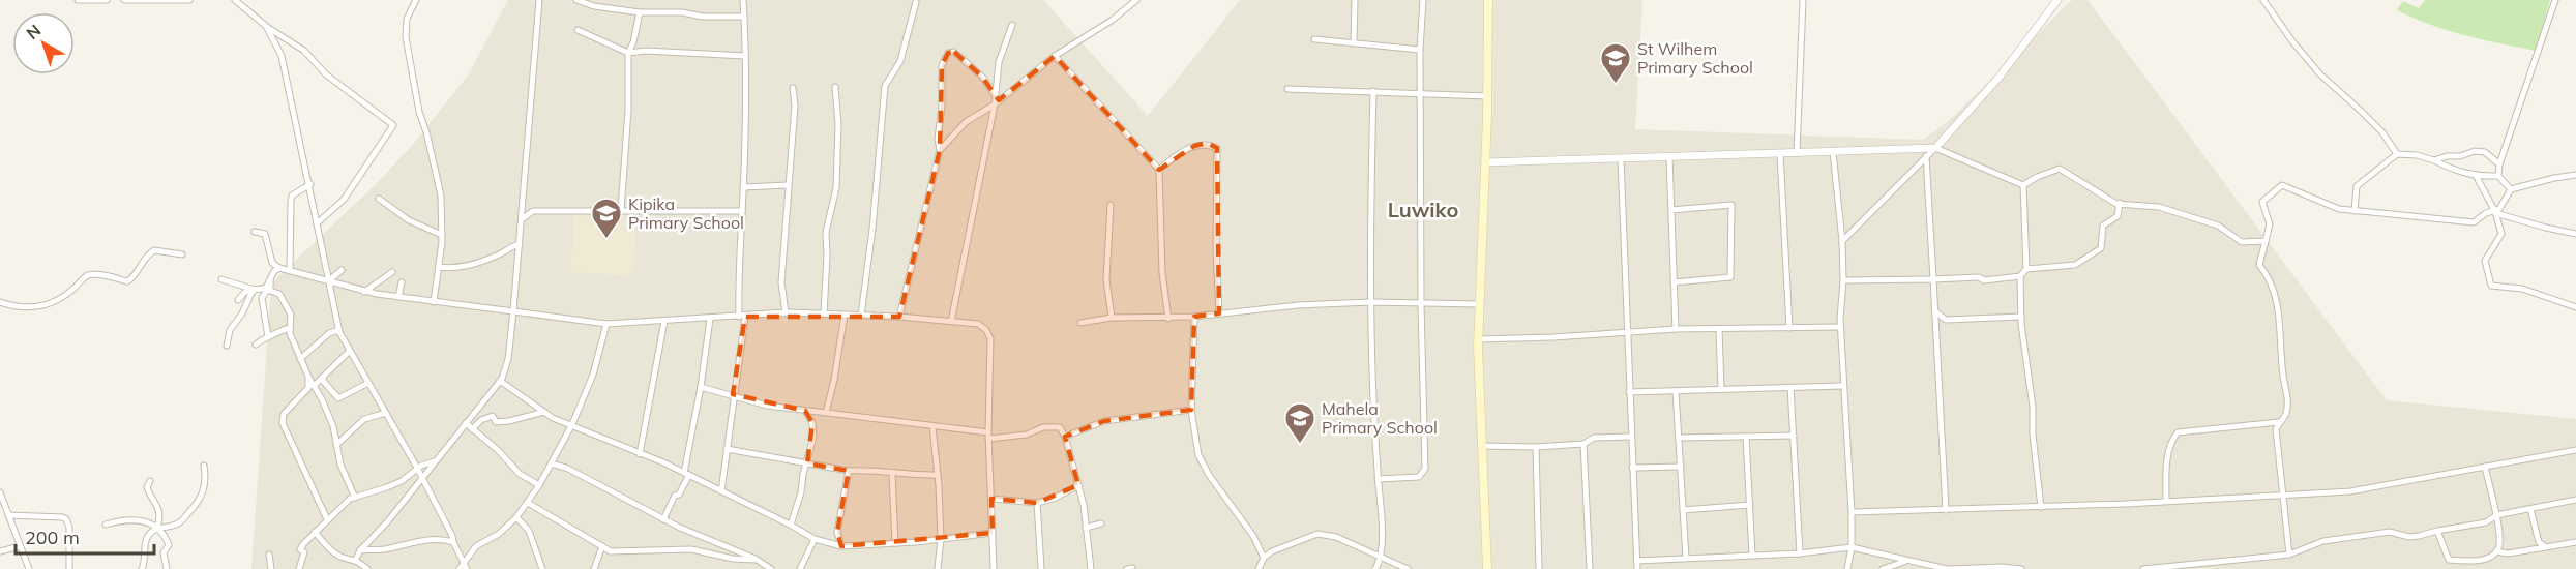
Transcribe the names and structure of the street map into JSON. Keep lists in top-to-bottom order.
{
  "districts": ["Luwiko"],
  "places": {
    "school or university": ["St Wilhem Primary School", "Kipika Primary School", "Mahela Primary School"]
  },
  "scale_bar": "200 m",
  "north": "top left"
}
